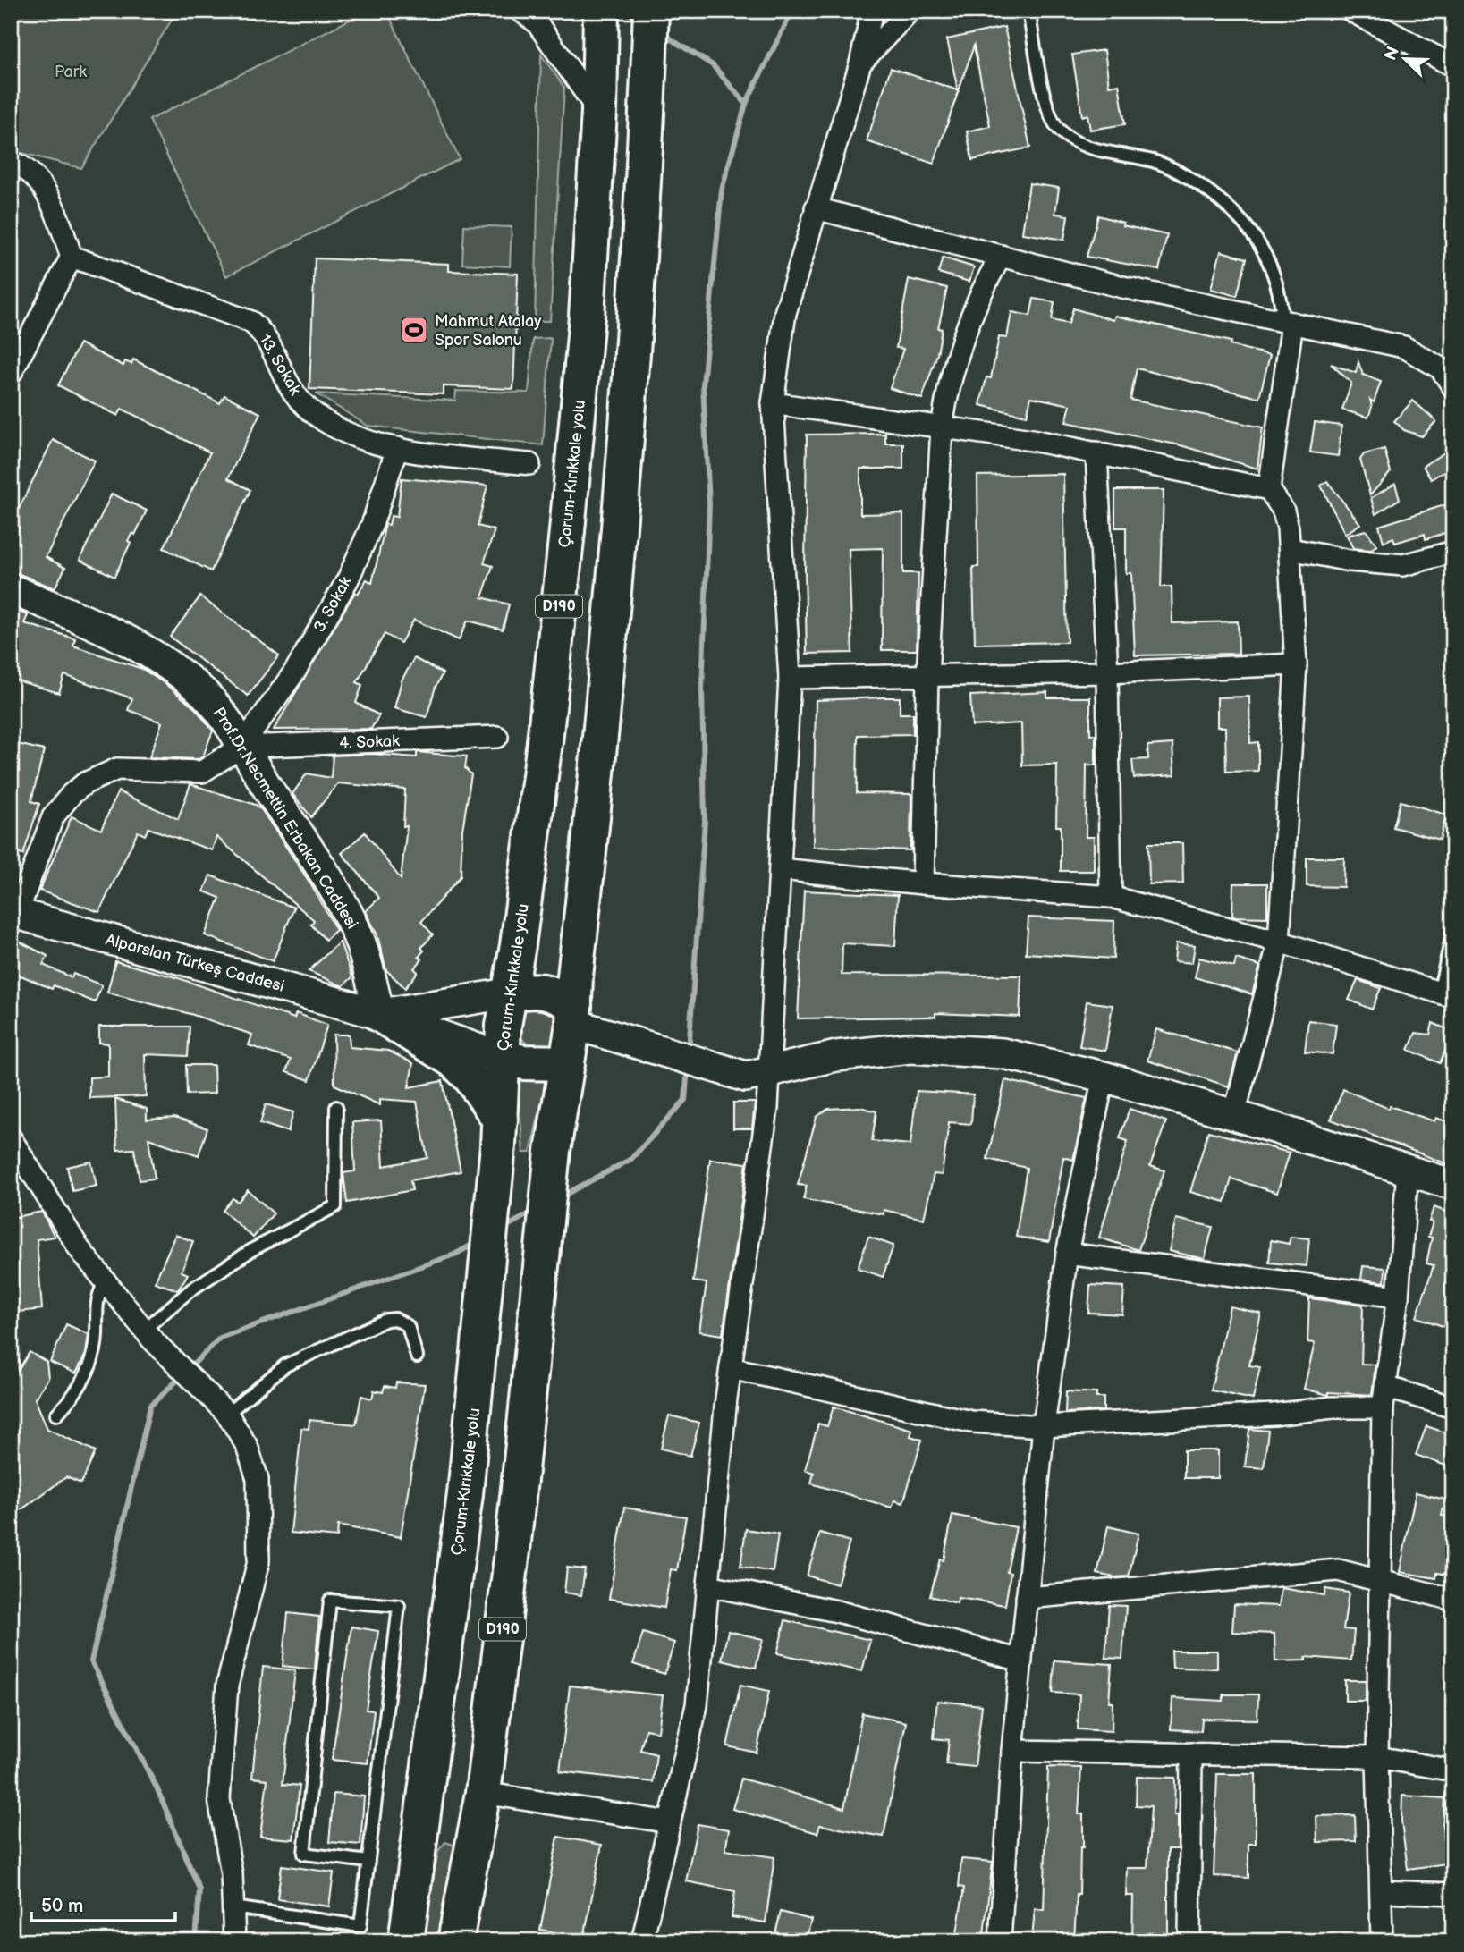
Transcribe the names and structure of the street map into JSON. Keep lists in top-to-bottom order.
{
  "streets": {
    "highway": ["Çorum-Kırıkkale yolu", "D190"],
    "street": [
      "13. Sokak",
      "3. Sokak",
      "4. Sokak",
      "Prof.Dr.Necmettin Erbakan Caddesi",
      "Alparslan Türkeş Caddesi"
    ]
  },
  "crossings": [
    ["13. Sokak", "3. Sokak"],
    ["Çorum-Kırıkkale yolu", "Alparslan Türkeş Caddesi"],
    ["3. Sokak", "4. Sokak"],
    ["3. Sokak", "Prof.Dr.Necmettin Erbakan Caddesi"],
    ["4. Sokak", "Prof.Dr.Necmettin Erbakan Caddesi"],
    ["Prof.Dr.Necmettin Erbakan Caddesi", "Alparslan Türkeş Caddesi"]
  ],
  "parks": ["Park"],
  "places": {
    "sports": ["Mahmut Atalay Spor Salonu"]
  },
  "scale_bar": "50 m",
  "north": "top left"
}
